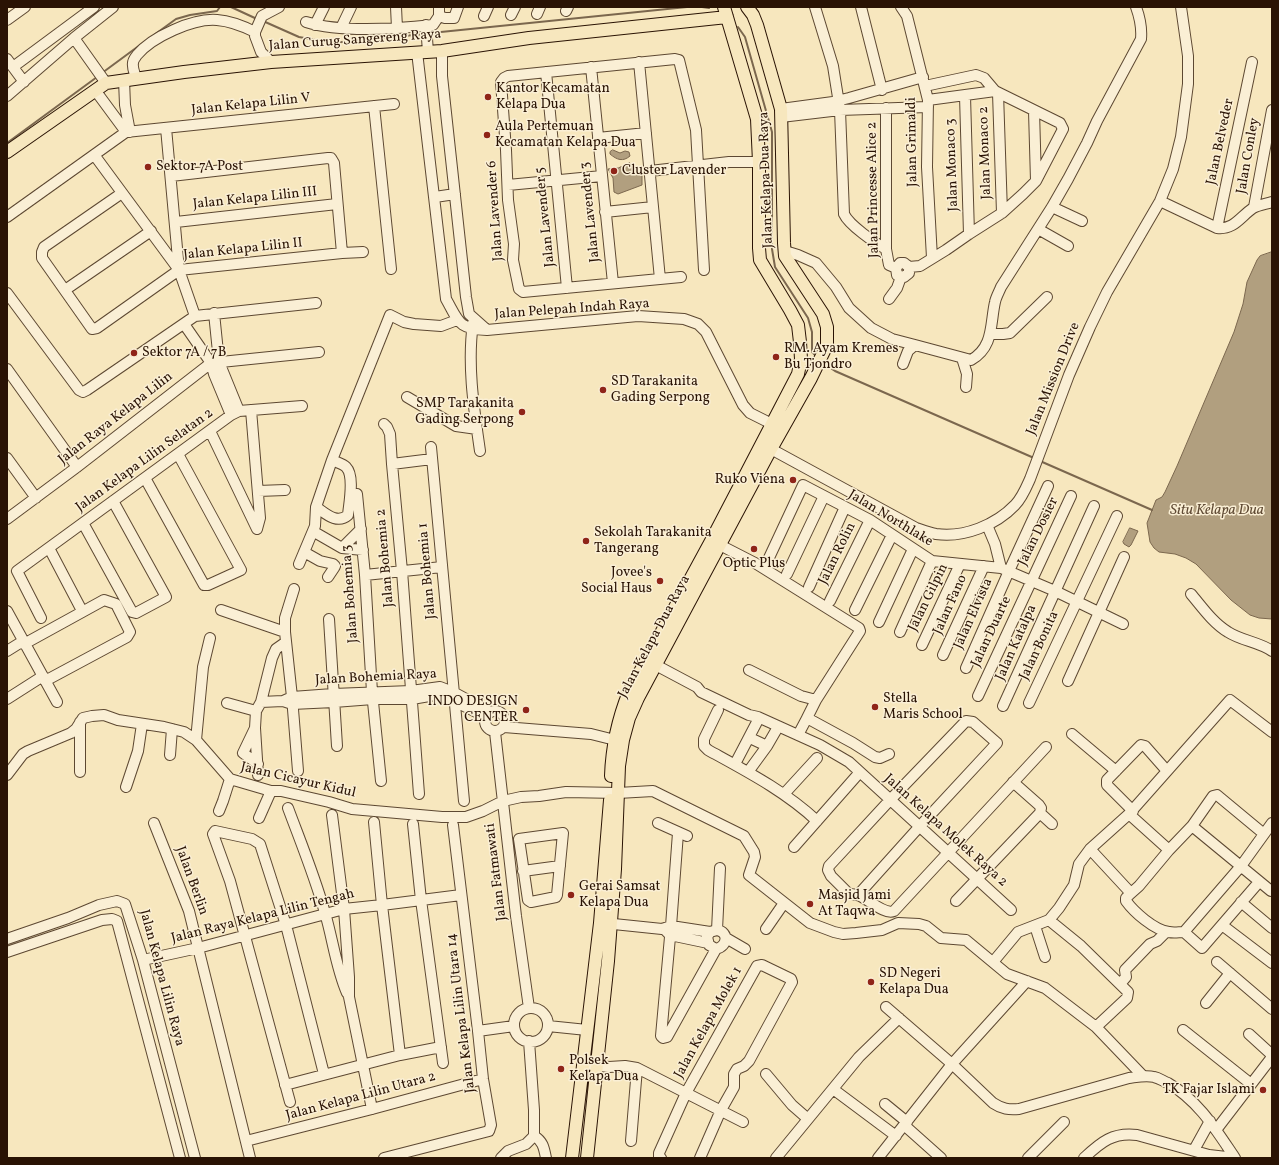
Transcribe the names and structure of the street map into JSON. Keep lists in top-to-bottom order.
{
  "streets": {
    "main road": ["Jalan Curug Sangereng Raya", "Jalan Kelapa Dua Raya"],
    "street": [
      "Jalan Kelapa Lilin V",
      "Jalan Grimaldi",
      "Jalan Belveder",
      "Jalan Monaco 2",
      "Jalan Conley",
      "Jalan Monaco 3",
      "Jalan Princesse Alice 2",
      "Jalan Kelapa Lilin III",
      "Jalan Lavender 6",
      "Jalan Lavender 3",
      "Jalan Lavender 5",
      "Jalan Kelapa Lilin II",
      "Jalan Pelepah Indah Raya",
      "Jalan Mission Drive",
      "Jalan Raya Kelapa Lilin",
      "Jalan Kelapa Lilin Selatan 2",
      "Jalan Northlake",
      "Jalan Dosier",
      "Jalan Rolin",
      "Jalan Bohemia 2",
      "Jalan Bohemia 1",
      "Jalan Bohemia 3",
      "Jalan Gilpin",
      "Jalan Fano",
      "Jalan Elvista",
      "Jalan Duarte",
      "Jalan Katalpa",
      "Jalan Bonita",
      "Jalan Bohemia Raya",
      "Jalan Cicayur Kidul",
      "Jalan Kelapa Molek Raya 2",
      "Jalan Fatmawati",
      "Jalan Berlin",
      "Jalan Raya Kelapa Lilin Tengah",
      "Jalan Kelapa Lilin Raya",
      "Jalan Kelapa Lilin Utara 14",
      "Jalan Kelapa Molek 1",
      "Jalan Kelapa Lilin Utara 2"
    ]
  },
  "crossings": [
    ["Jalan Curug Sangereng Raya", "Jalan Kelapa Dua Raya"],
    ["Jalan Kelapa Dua Raya", "Jalan Pelepah Indah Raya"],
    ["Jalan Kelapa Dua Raya", "Jalan Mission Drive"],
    ["Jalan Kelapa Dua Raya", "Jalan Cicayur Kidul"],
    ["Jalan Kelapa Dua Raya", "Jalan Kelapa Molek Raya 2"],
    ["Jalan Lavender 6", "Jalan Lavender 5"],
    ["Jalan Northlake", "Jalan Dosier"],
    ["Jalan Northlake", "Jalan Rolin"],
    ["Jalan Northlake", "Jalan Gilpin"],
    ["Jalan Northlake", "Jalan Fano"],
    ["Jalan Northlake", "Jalan Elvista"],
    ["Jalan Northlake", "Jalan Duarte"],
    ["Jalan Northlake", "Jalan Katalpa"],
    ["Jalan Northlake", "Jalan Bonita"],
    ["Jalan Dosier", "Jalan Duarte"],
    ["Jalan Bohemia 2", "Jalan Bohemia Raya"],
    ["Jalan Bohemia 1", "Jalan Bohemia Raya"],
    ["Jalan Bohemia 3", "Jalan Bohemia Raya"],
    ["Jalan Bohemia Raya", "Jalan Fatmawati"],
    ["Jalan Cicayur Kidul", "Jalan Fatmawati"],
    ["Jalan Berlin", "Jalan Raya Kelapa Lilin Tengah"],
    ["Jalan Raya Kelapa Lilin Tengah", "Jalan Kelapa Lilin Raya"],
    ["Jalan Raya Kelapa Lilin Tengah", "Jalan Kelapa Lilin Utara 14"],
    ["Jalan Kelapa Lilin Utara 14", "Jalan Kelapa Lilin Utara 2"]
  ],
  "water": ["Situ Kelapa Dua"],
  "places": [
    "Kantor Kecamatan Kelapa Dua",
    "Aula Pertemuan Kecamatan Kelapa Dua",
    "Sektor 7A Post",
    "Cluster Lavender",
    "Sektor 7A / 7B",
    "RM. Ayam Kremes Bu Tjondro",
    "SD Tarakanita Gading Serpong",
    "SMP Tarakanita Gading Serpong",
    "Ruko Viena",
    "Sekolah Tarakanita Tangerang",
    "Optic Plus",
    "Jovee's Social Haus",
    "Stella Maris School",
    "INDO DESIGN CENTER",
    "Gerai Samsat Kelapa Dua",
    "Masjid Jami At Taqwa",
    "SD Negeri Kelapa Dua",
    "Polsek Kelapa Dua",
    "TK Fajar Islami"
  ]
}
